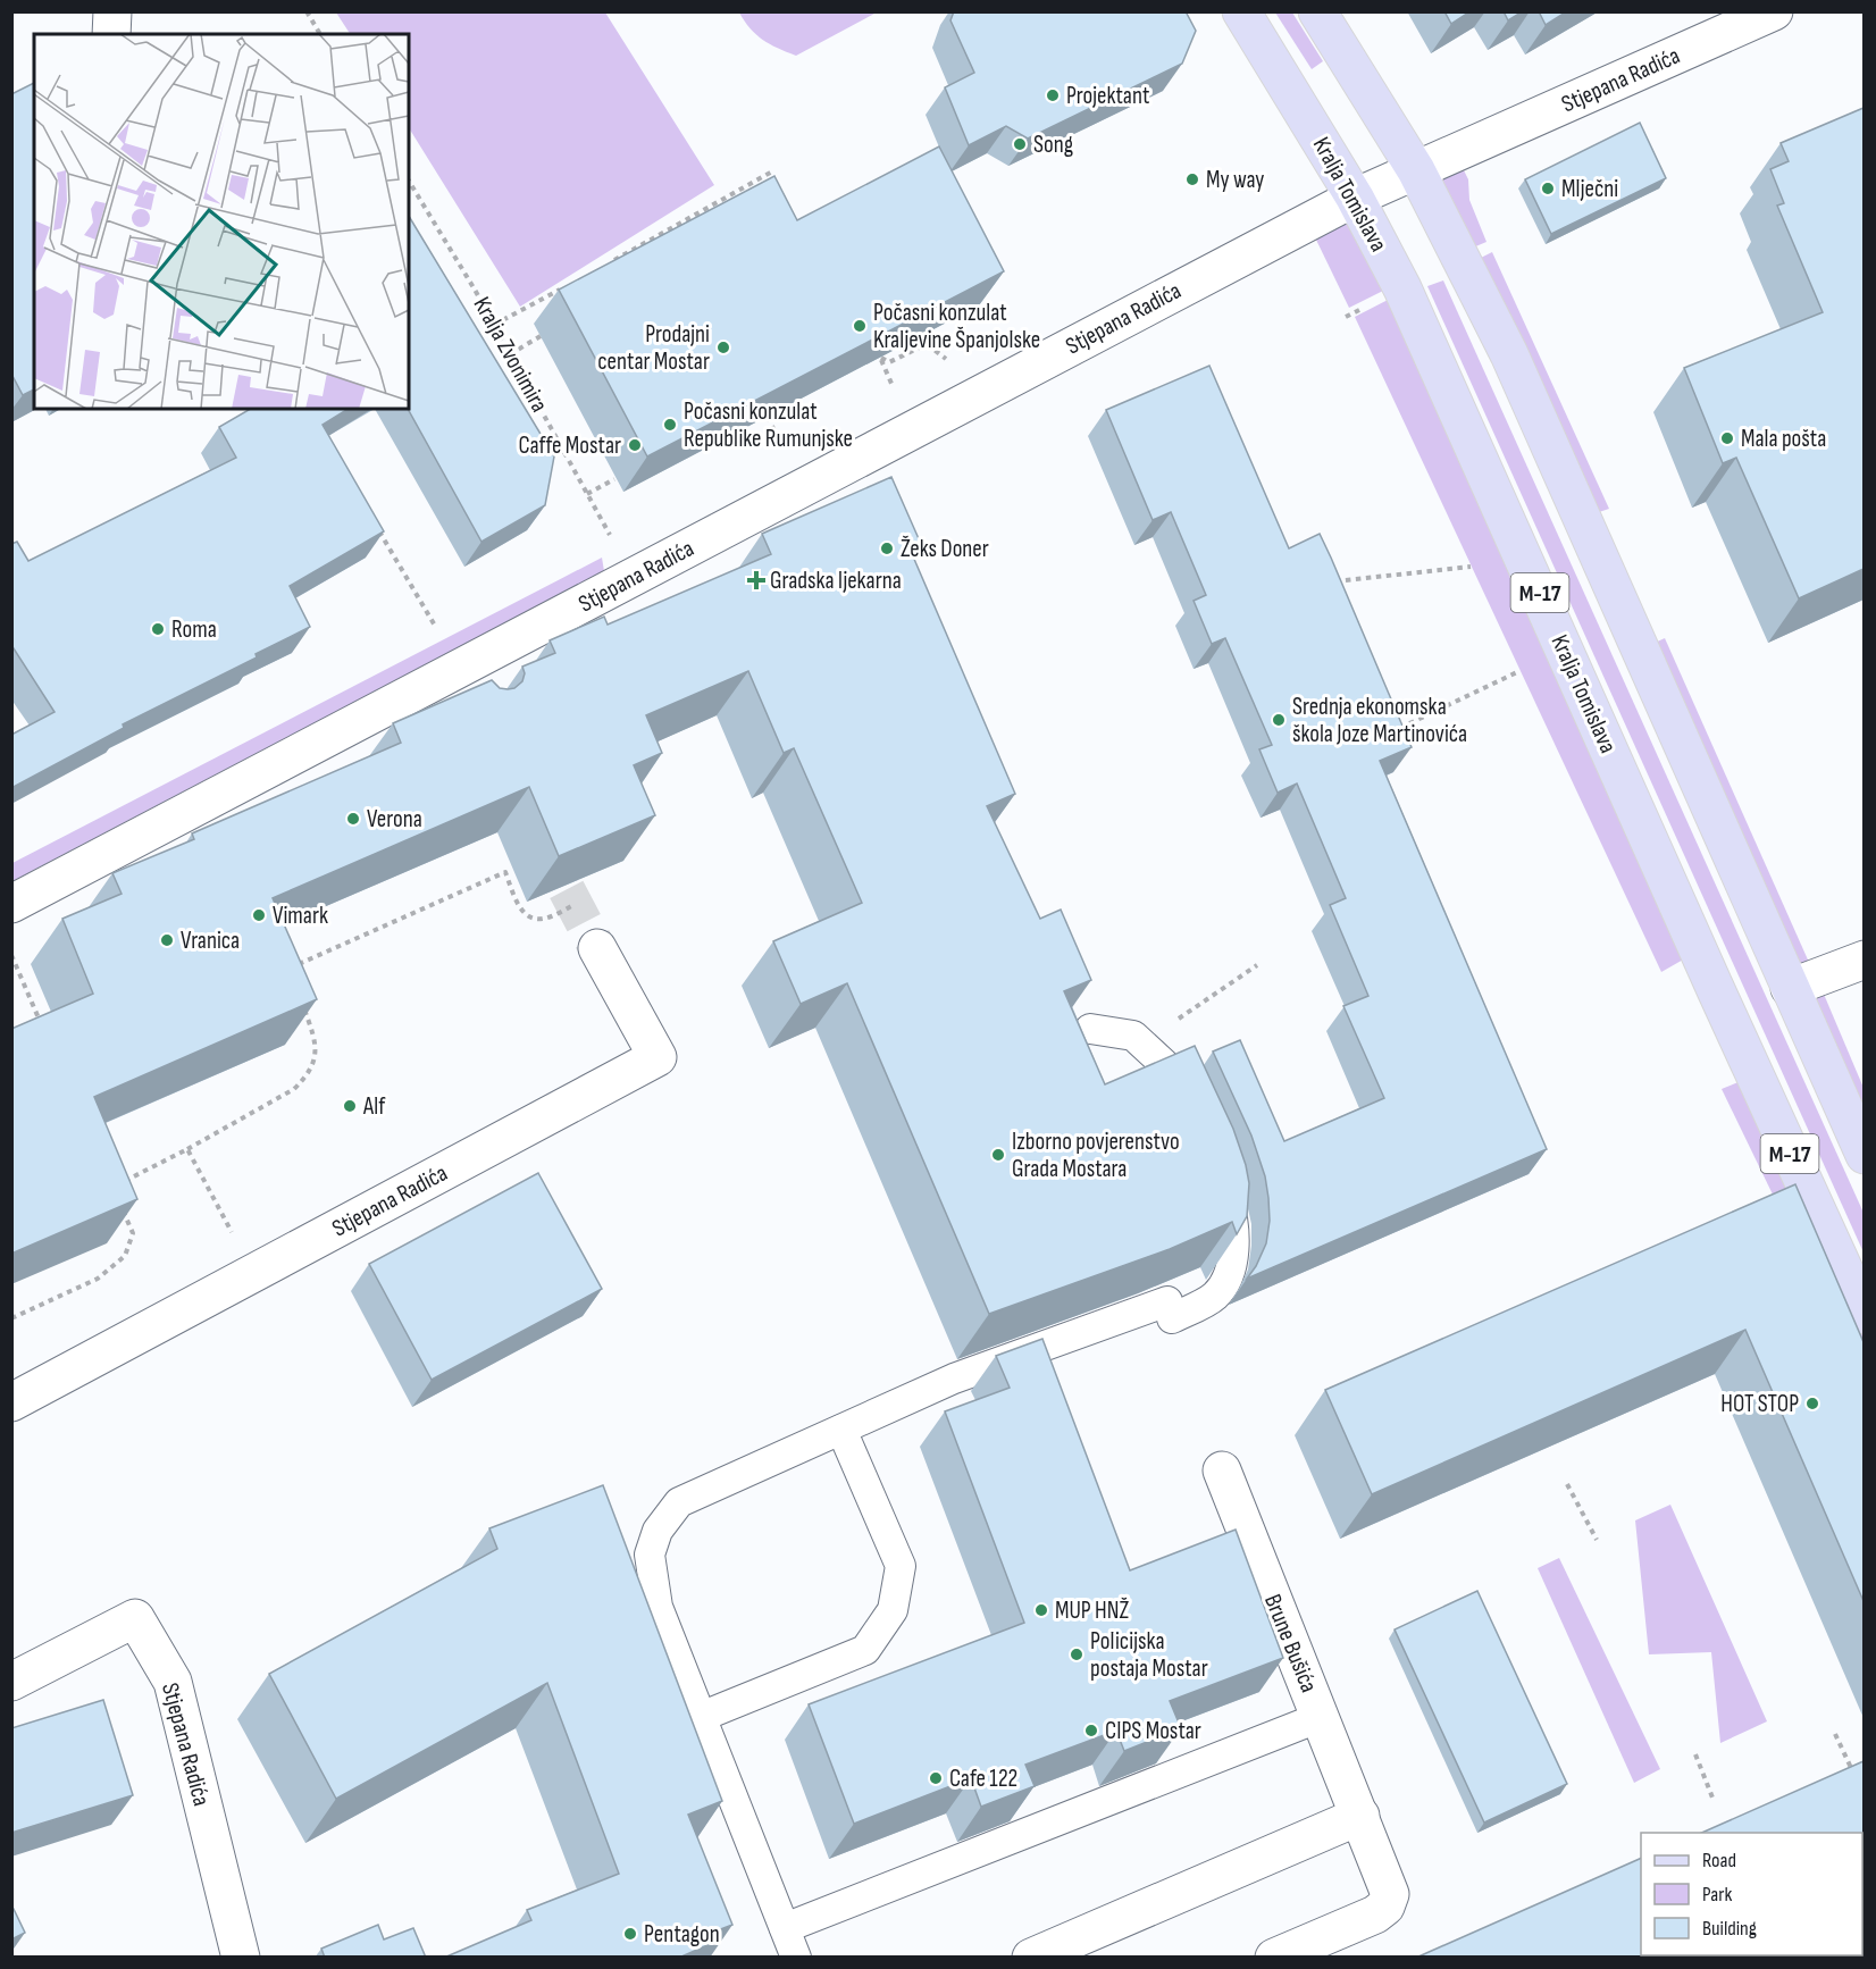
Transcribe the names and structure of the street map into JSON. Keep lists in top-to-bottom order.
{
  "streets": {
    "main road": ["Kralja Tomislava", "M-17"],
    "street": ["Stjepana Radića", "Brune Bušića"],
    "path": ["Kralja Zvonimira"]
  },
  "crossings": [
    ["Stjepana Radića", "Kralja Tomislava"],
    ["Stjepana Radića", "M-17"]
  ],
  "places": {
    "other": [
      "Projektant",
      "Song",
      "My way",
      "Mlječni",
      "Počasni konzulat Kraljevine Španjolske",
      "Prodajni centar Mostar",
      "Počasni konzulat Republike Rumunjske",
      "Mala pošta",
      "Caffe Mostar",
      "Žeks Doner",
      "Roma",
      "Srednja ekonomska škola Joze Martinovića",
      "Verona",
      "Vimark",
      "Vranica",
      "Alf",
      "Izborno povjerenstvo Grada Mostara",
      "HOT STOP",
      "MUP HNŽ",
      "Policijska postaja Mostar",
      "CIPS Mostar",
      "Cafe 122",
      "Pentagon"
    ],
    "health": ["Gradska ljekarna"]
  },
  "legend": ["Road", "Park", "Building"]
}
